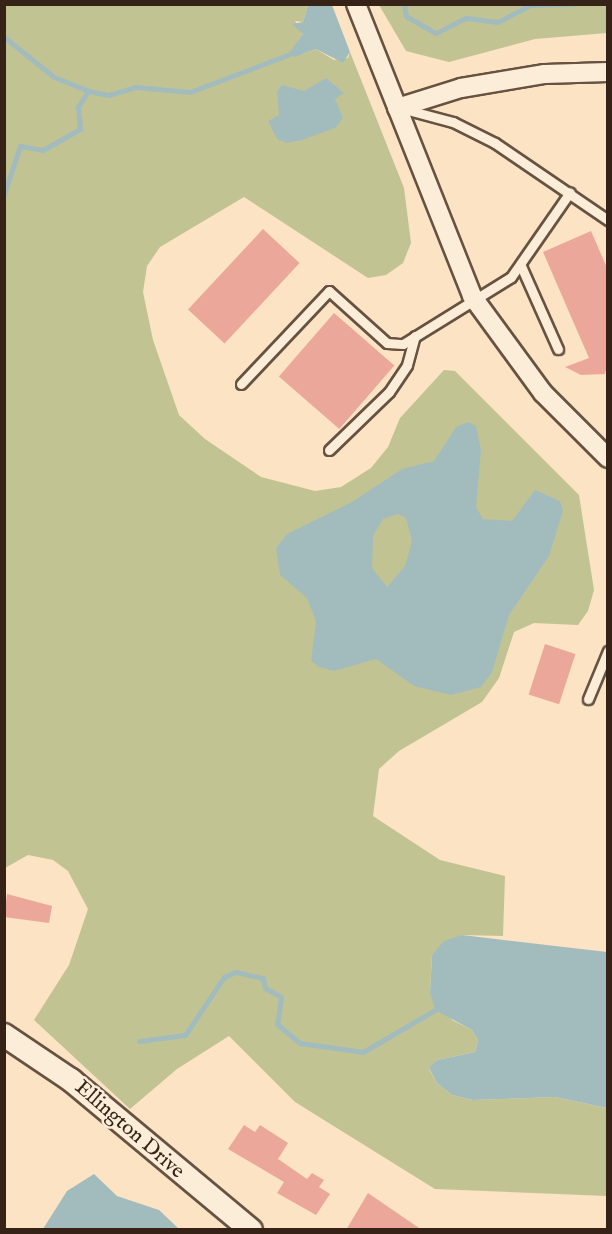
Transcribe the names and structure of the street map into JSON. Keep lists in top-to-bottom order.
{
  "streets": {
    "street": ["Ellington Drive"]
  }
}
